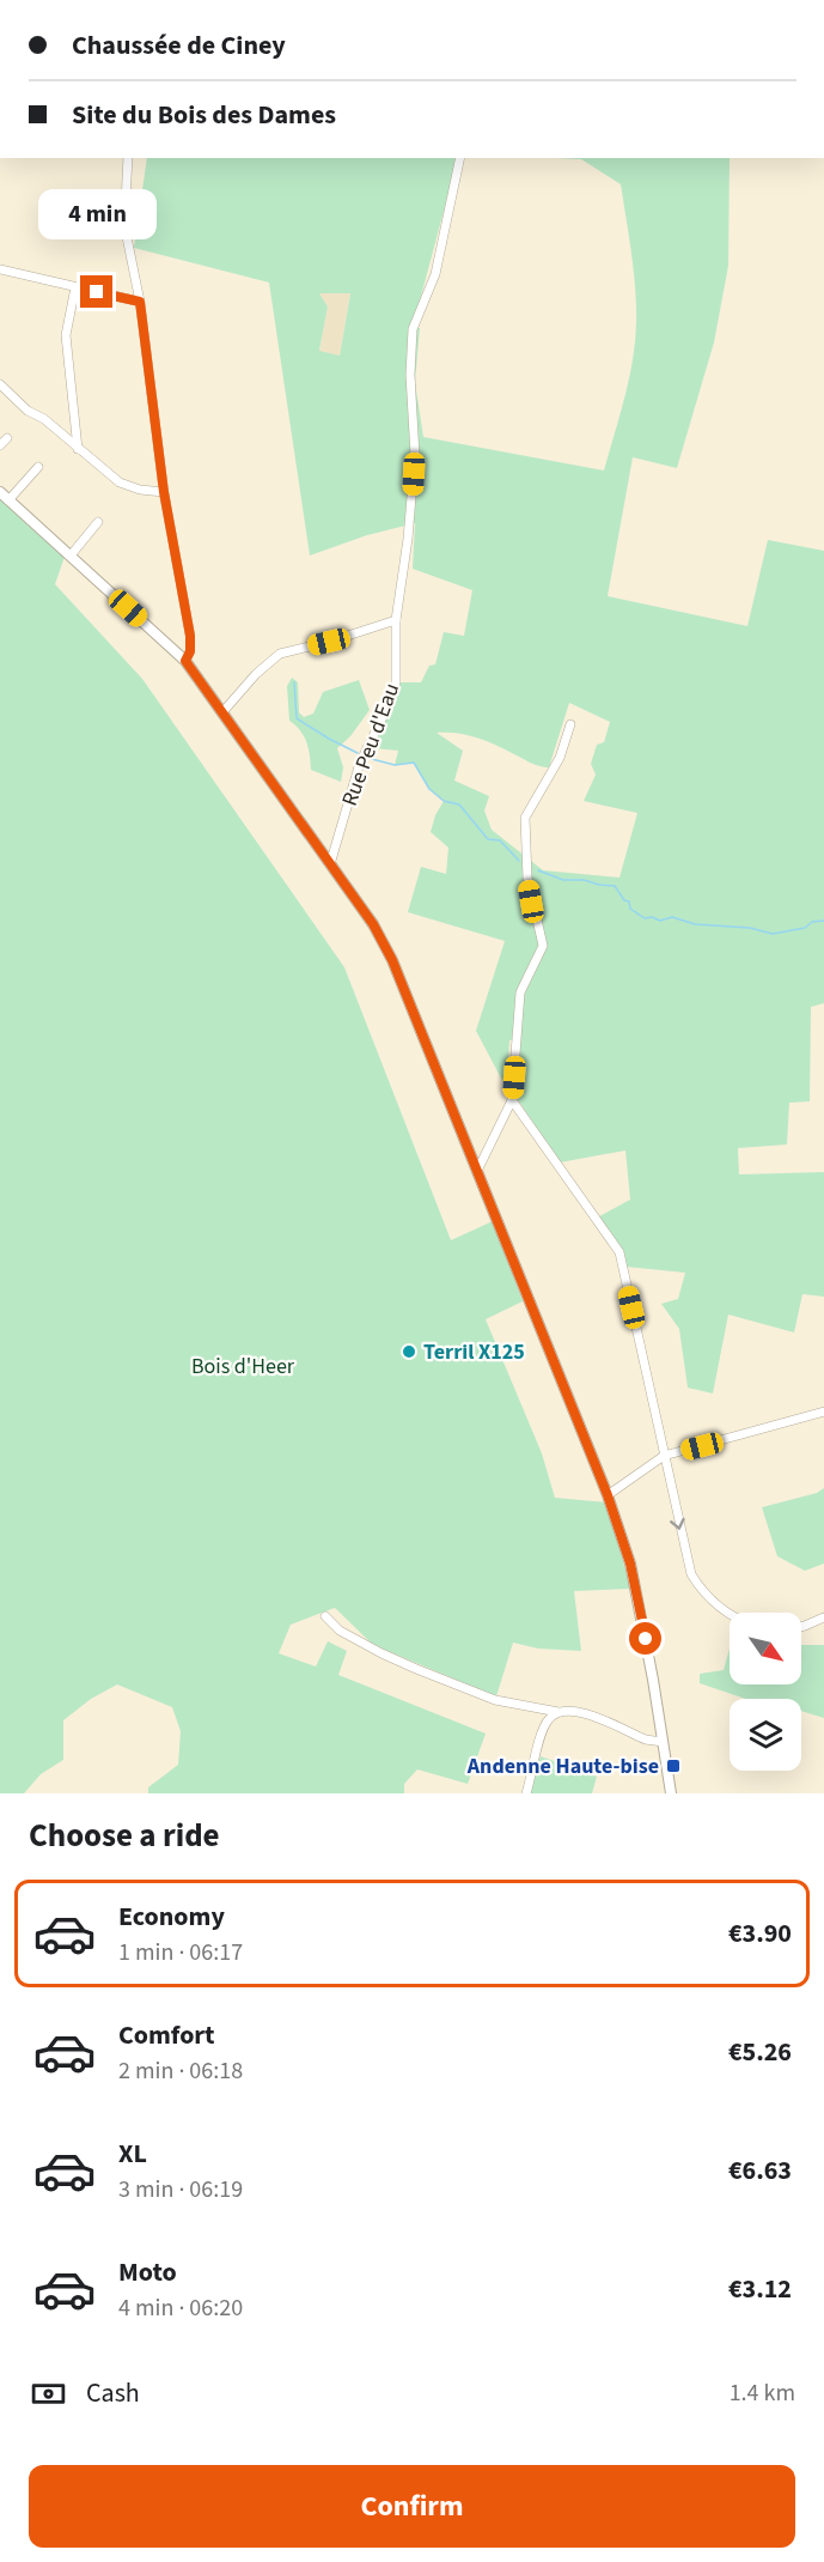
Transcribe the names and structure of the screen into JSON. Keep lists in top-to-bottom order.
{
  "streets": {
    "street": ["Rue Peu d'Eau"]
  },
  "parks": ["Bois d'Heer"],
  "places": {
    "other": ["Terril X125"],
    "transit": ["Andenne Haute-bise"]
  },
  "north": "bottom right",
  "page": {
    "banner": ["Chaussée de Ciney", "Site du Bois des Dames"],
    "bubble": "4 min",
    "heading": "Choose a ride",
    "list": [
      {
        "name": "Economy",
        "note": "1 min · 06:17",
        "value": "€3.90"
      },
      {
        "name": "Comfort",
        "note": "2 min · 06:18",
        "value": "€5.26"
      },
      {
        "name": "XL",
        "note": "3 min · 06:19",
        "value": "€6.63"
      },
      {
        "name": "Moto",
        "note": "4 min · 06:20",
        "value": "€3.12"
      }
    ],
    "pay": ["Cash", "1.4 km"],
    "buttons": "Confirm"
  }
}
